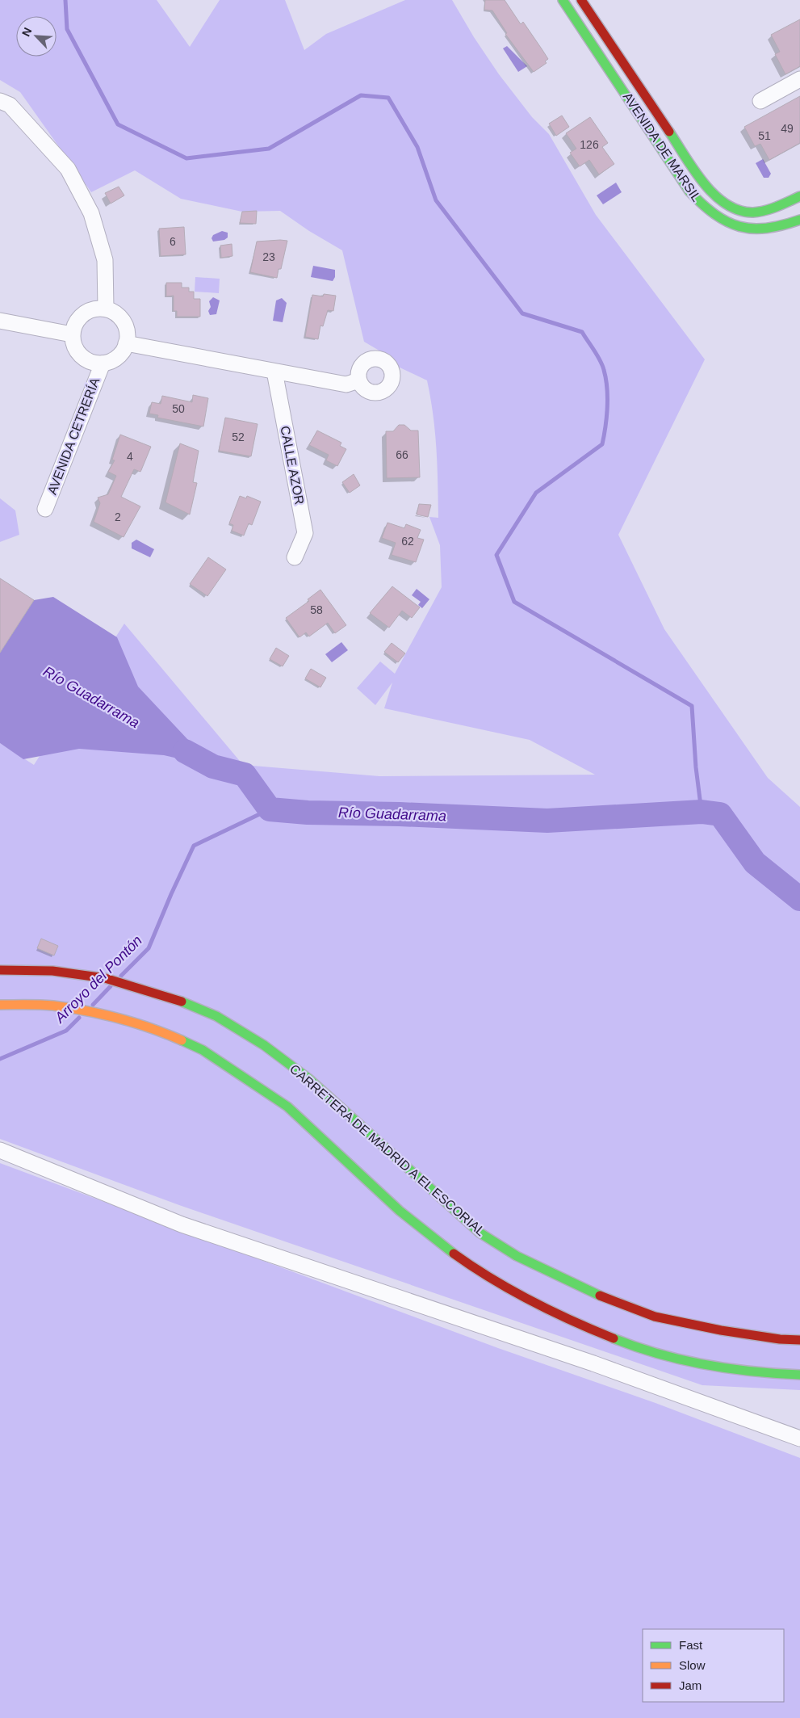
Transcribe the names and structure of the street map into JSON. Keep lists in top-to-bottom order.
{
  "streets": {
    "main road": ["AVENIDA DE MARSIL", "CARRETERA DE MADRID A EL ESCORIAL"],
    "street": ["AVENIDA CETRERÍA", "CALLE AZOR"]
  },
  "water": ["Río Guadarrama", "Arroyo del Pontón"],
  "house_numbers": [
    "49",
    "51",
    "126",
    "6",
    "23",
    "50",
    "52",
    "66",
    "4",
    "2",
    "62",
    "58"
  ],
  "legend": ["Fast", "Slow", "Jam"],
  "north": "top left"
}
